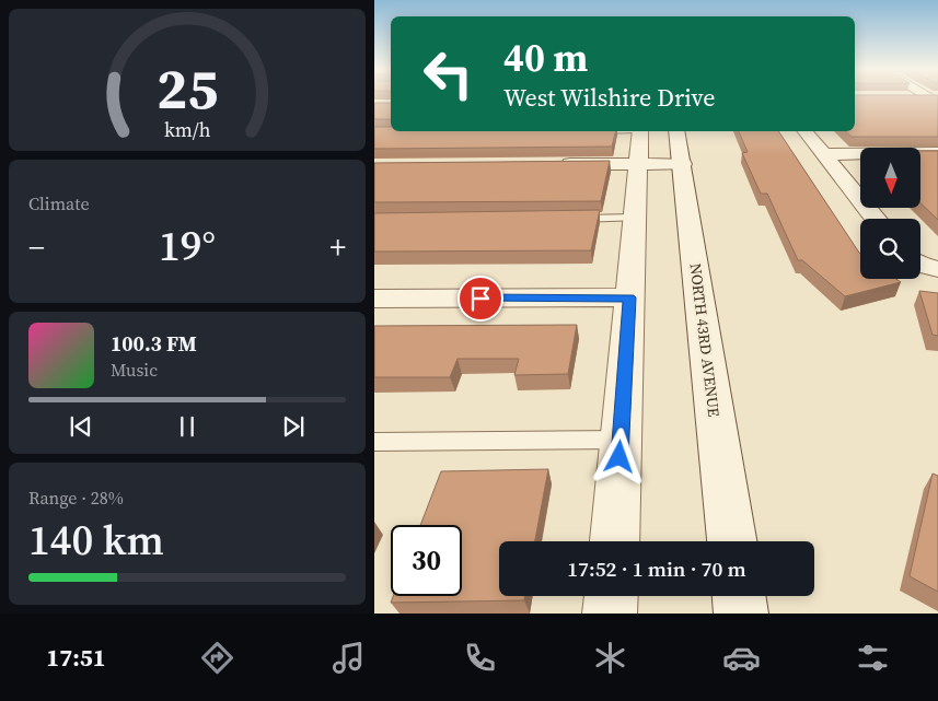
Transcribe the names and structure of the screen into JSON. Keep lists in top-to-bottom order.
{
  "streets": {
    "street": ["NORTH 43RD AVENUE"]
  },
  "north": "bottom",
  "page": {
    "turn": ["40 m", "West Wilshire Drive"],
    "tile": [
      "Climate",
      ["Range · 28%", "140 km"]
    ],
    "heat": ["−", "19°", "+"],
    "song": ["100.3 FM", "Music"],
    "limit": "30",
    "trip": "17:52 · 1 min · 70 m",
    "tabs": "17:51",
    "gauge": ["25", "km/h"]
  }
}
